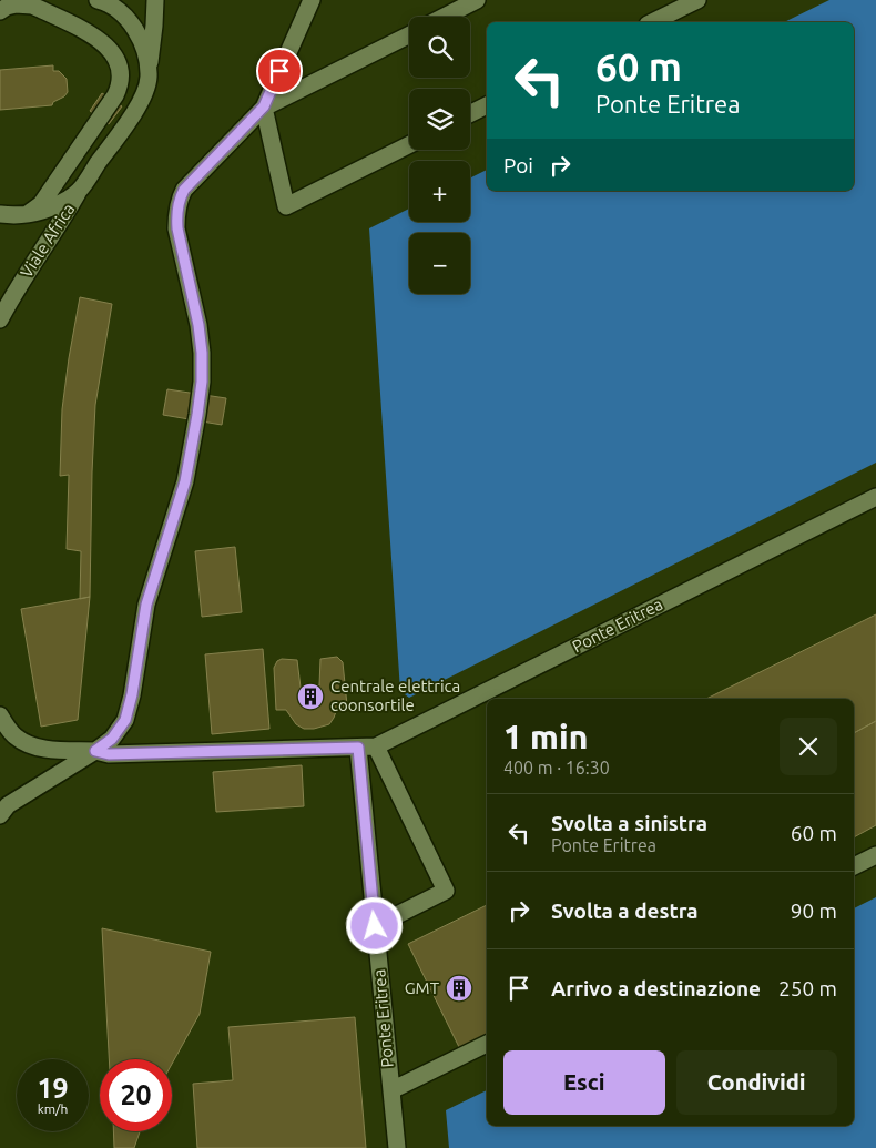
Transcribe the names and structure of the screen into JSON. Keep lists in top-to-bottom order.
{
  "streets": {
    "lane": ["Viale Africa", "Ponte Eritrea"]
  },
  "places": {
    "building": ["Centrale elettrica coonsortile", "GMT"]
  },
  "page": {
    "map_buttons": ["+", "−"],
    "turn": ["60 m", "Ponte Eritrea"],
    "then": "Poi",
    "heading": ["1 min", "400 m · 16:30"],
    "list": [
      {
        "name": "Svolta a sinistra",
        "note": "Ponte Eritrea",
        "value": "60 m"
      },
      {
        "name": "Svolta a destra",
        "value": "90 m"
      },
      {
        "name": "Arrivo a destinazione",
        "value": "250 m"
      }
    ],
    "buttons": ["Esci", "Condividi"],
    "speed": "19 km/h",
    "limit": "20"
  }
}
